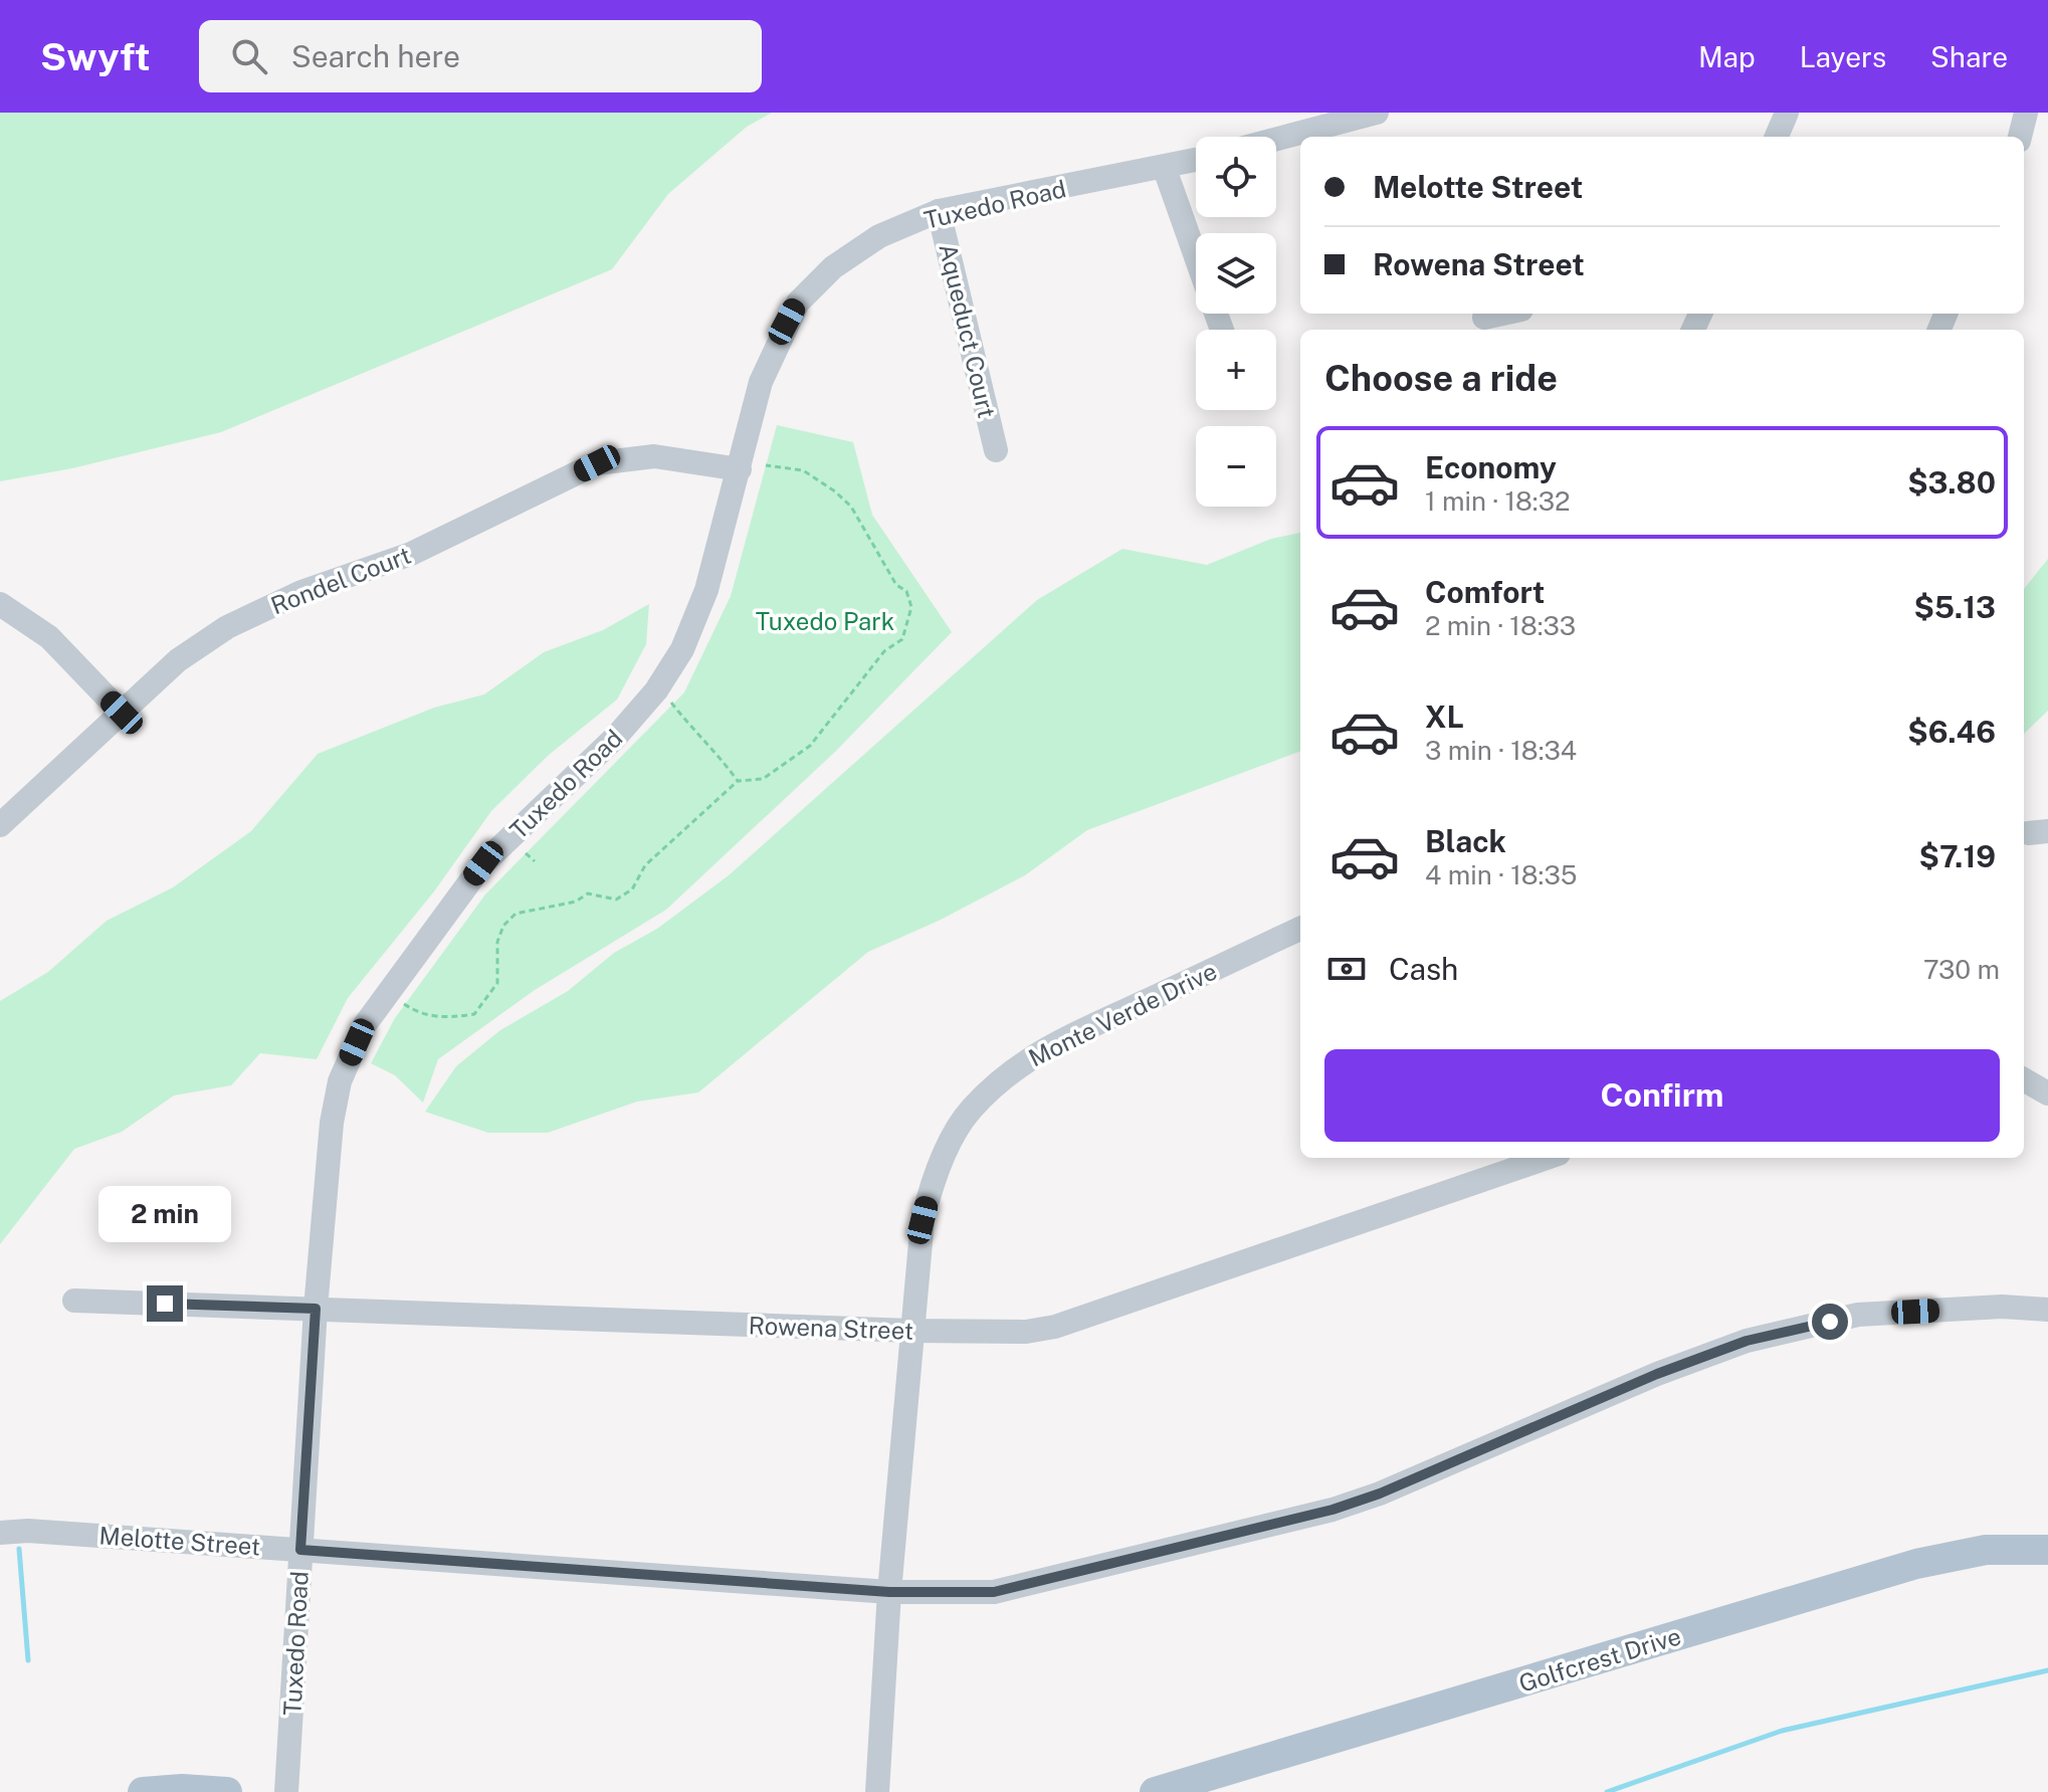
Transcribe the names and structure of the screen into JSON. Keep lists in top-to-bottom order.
{
  "streets": {
    "main road": ["Golfcrest Drive"],
    "street": [
      "Tuxedo Road",
      "Aqueduct Court",
      "Rondel Court",
      "Monte Verde Drive",
      "Rowena Street",
      "Melotte Street"
    ]
  },
  "crossings": [
    ["Tuxedo Road", "Aqueduct Court"],
    ["Tuxedo Road", "Rondel Court"],
    ["Tuxedo Road", "Rowena Street"],
    ["Tuxedo Road", "Melotte Street"],
    ["Monte Verde Drive", "Rowena Street"],
    ["Monte Verde Drive", "Melotte Street"]
  ],
  "parks": ["Tuxedo Park"],
  "page": {
    "header": "Swyft",
    "search": "Search here",
    "nav": ["Map", "Layers", "Share"],
    "map_buttons": ["+", "−"],
    "banner": ["Melotte Street", "Rowena Street"],
    "heading": "Choose a ride",
    "list": [
      {
        "name": "Economy",
        "note": "1 min · 18:32",
        "value": "$3.80"
      },
      {
        "name": "Comfort",
        "note": "2 min · 18:33",
        "value": "$5.13"
      },
      {
        "name": "XL",
        "note": "3 min · 18:34",
        "value": "$6.46"
      },
      {
        "name": "Black",
        "note": "4 min · 18:35",
        "value": "$7.19"
      }
    ],
    "pay": ["Cash", "730 m"],
    "buttons": "Confirm",
    "bubble": "2 min"
  }
}
